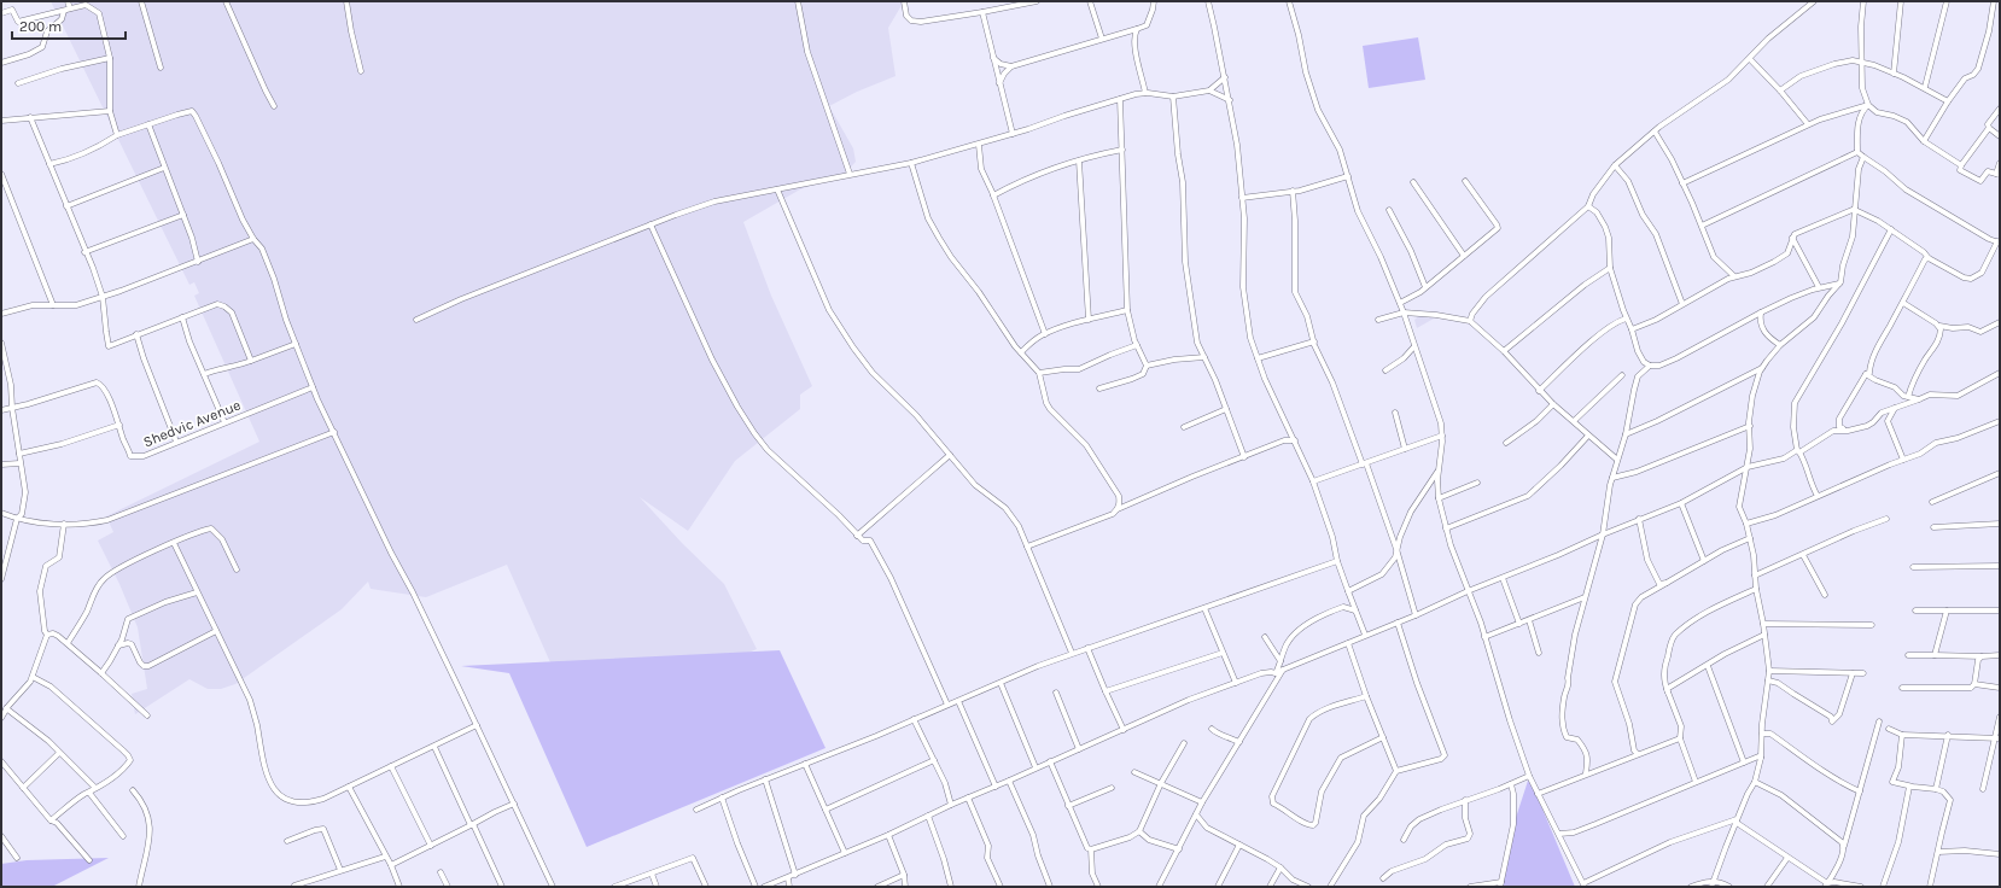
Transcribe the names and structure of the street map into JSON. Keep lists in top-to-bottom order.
{
  "streets": {
    "street": ["Shedvic Avenue"]
  },
  "scale_bar": "200 m"
}
